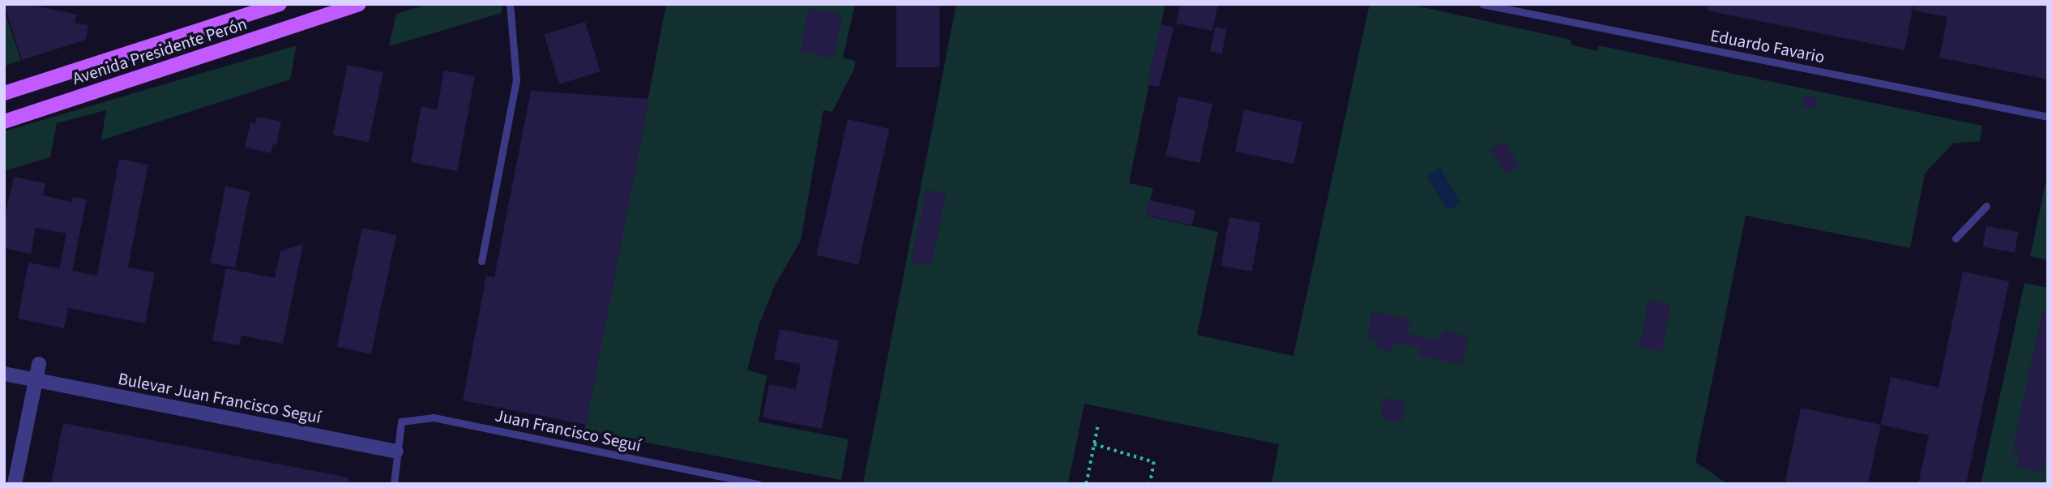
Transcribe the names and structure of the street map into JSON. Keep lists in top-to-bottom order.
{
  "streets": {
    "main road": ["Avenida Presidente Perón"],
    "street": ["Bulevar Juan Francisco Seguí"],
    "lane": ["Eduardo Favario", "Juan Francisco Seguí"]
  },
  "crossings": [
    ["Bulevar Juan Francisco Seguí", "Juan Francisco Seguí"]
  ]
}
